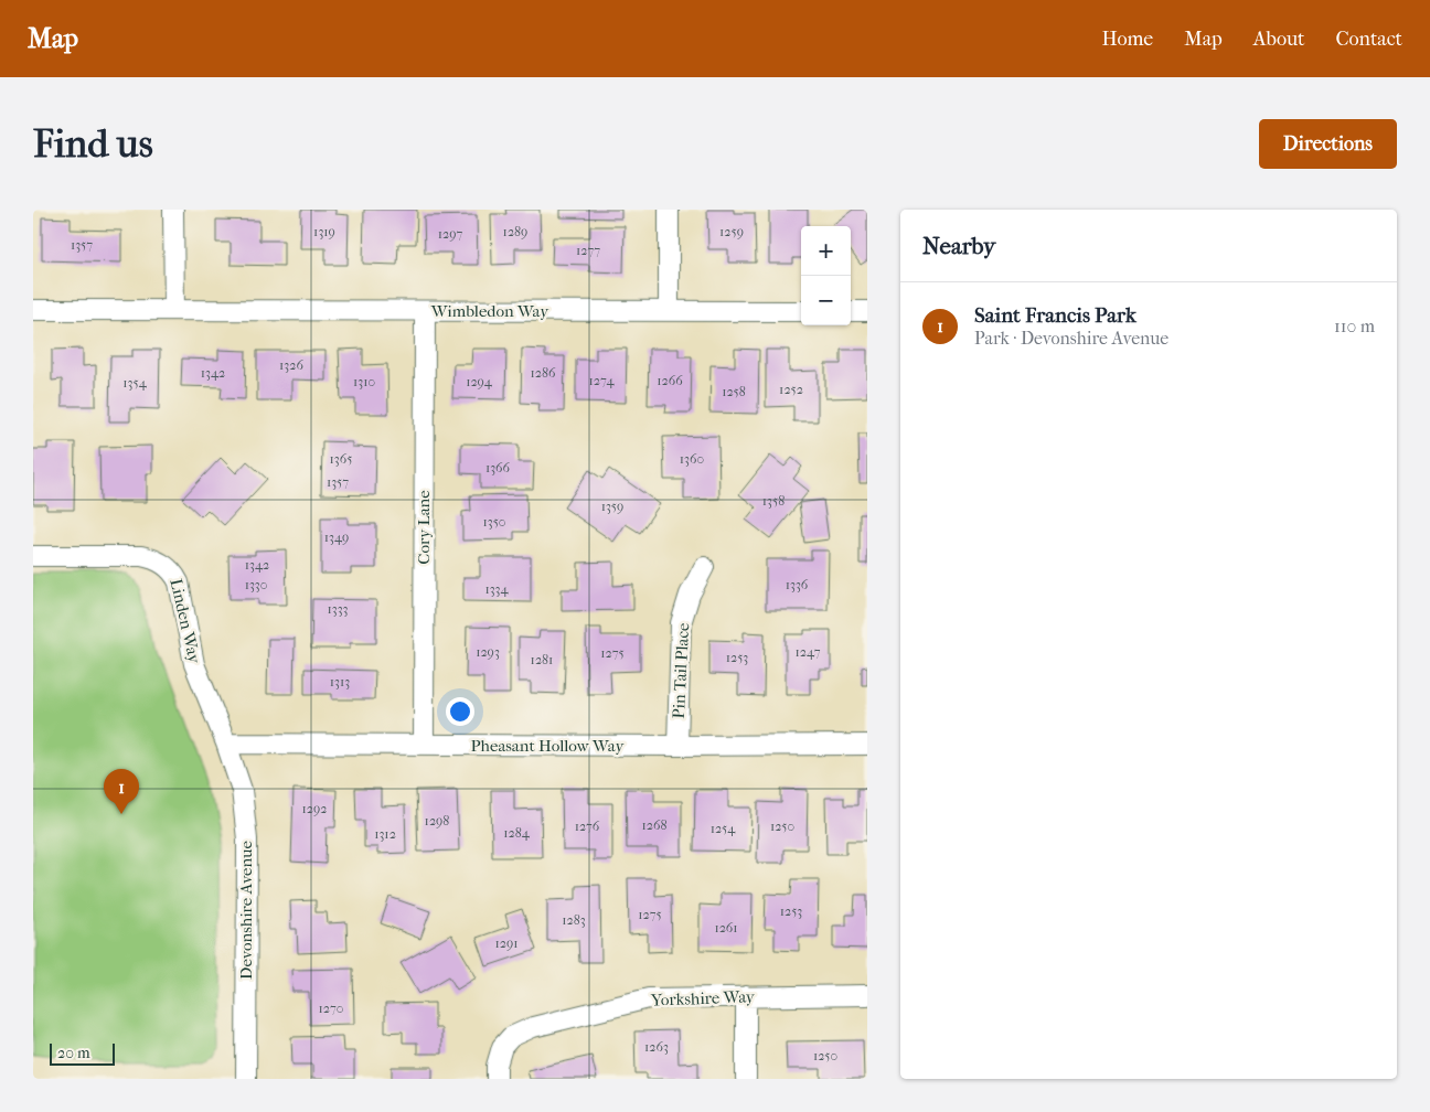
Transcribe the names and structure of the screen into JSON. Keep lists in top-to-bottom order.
{
  "streets": {
    "street": [
      "Wimbledon Way",
      "Cory Lane",
      "Linden Way",
      "Pin Tail Place",
      "Pheasant Hollow Way",
      "Devonshire Avenue",
      "Yorkshire Way"
    ]
  },
  "crossings": [
    ["Wimbledon Way", "Cory Lane"],
    ["Cory Lane", "Pheasant Hollow Way"],
    ["Linden Way", "Pheasant Hollow Way"],
    ["Linden Way", "Devonshire Avenue"],
    ["Pin Tail Place", "Pheasant Hollow Way"],
    ["Pheasant Hollow Way", "Devonshire Avenue"]
  ],
  "house_numbers": [
    "1319",
    "1289",
    "1259",
    "1297",
    "1357",
    "1277",
    "1326",
    "1342",
    "1286",
    "1274",
    "1266",
    "1310",
    "1294",
    "1354",
    "1252",
    "1258",
    "1365",
    "1360",
    "1366",
    "1357",
    "1358",
    "1359",
    "1350",
    "1349",
    "1342",
    "1330",
    "1336",
    "1334",
    "1333",
    "1293",
    "1247",
    "1275",
    "1253",
    "1281",
    "1313",
    "1292",
    "1298",
    "1268",
    "1276",
    "1250",
    "1254",
    "1284",
    "1312",
    "1253",
    "1275",
    "1283",
    "1261",
    "1291",
    "1270",
    "1263",
    "1250"
  ],
  "scale_bar": "20 m",
  "page": {
    "header": "Map",
    "nav": [
      "Home",
      "Map",
      "About",
      "Contact"
    ],
    "buttons": "Directions",
    "title": "Find us",
    "heading": "Nearby",
    "map_buttons": ["+", "−"],
    "list": [
      {
        "mark": "1",
        "name": "Saint Francis Park",
        "note": "Park · Devonshire Avenue",
        "value": "110 m"
      }
    ],
    "pins": "1",
    "scale": "20 m"
  }
}
